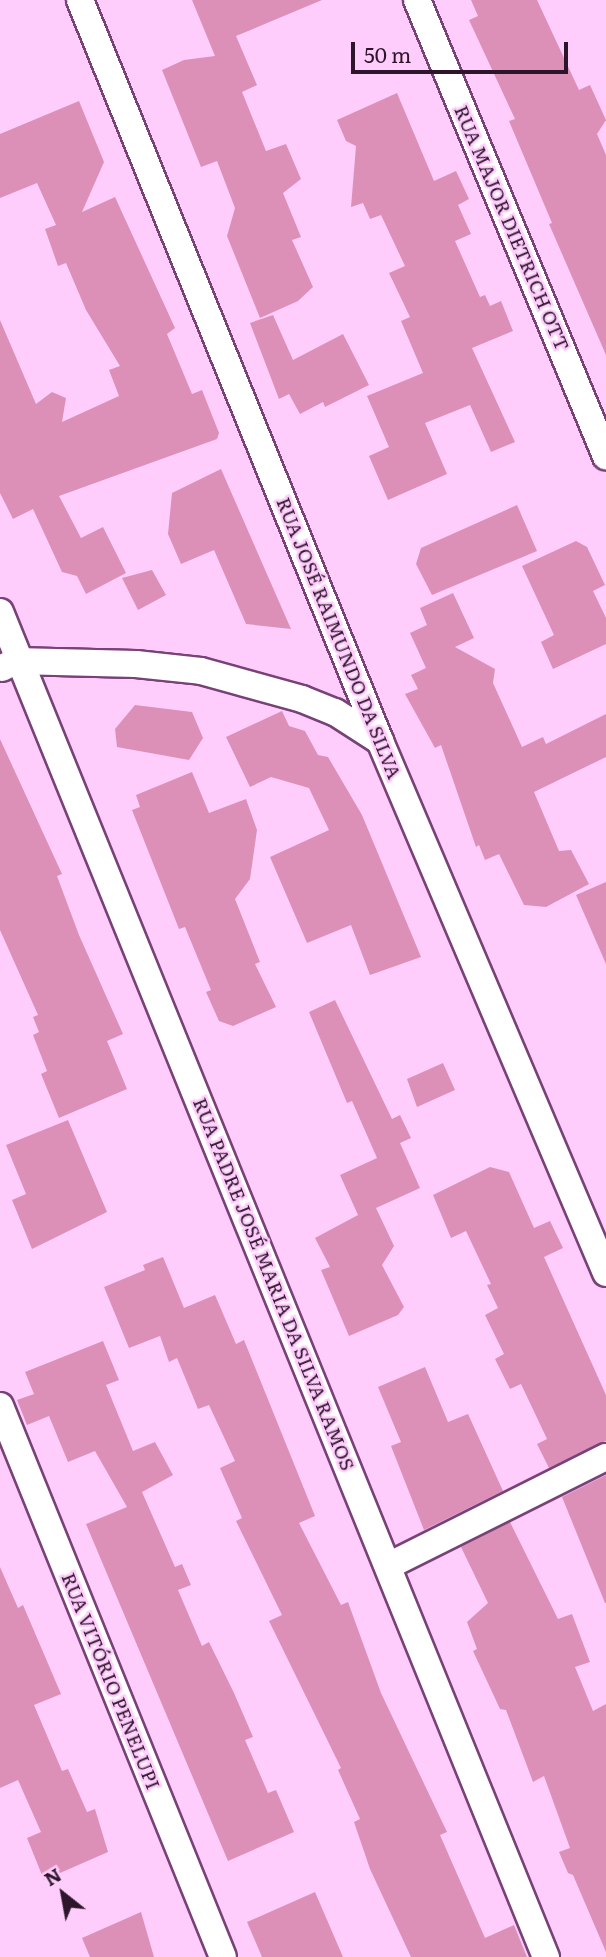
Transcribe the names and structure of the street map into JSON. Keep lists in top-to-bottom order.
{
  "streets": {
    "street": [
      "RUA MAJOR DIETRICH OTT",
      "RUA JOSÉ RAIMUNDO DA SILVA",
      "RUA PADRE JOSÉ MARIA DA SILVA RAMOS",
      "RUA VITÓRIO PENELUPI"
    ]
  },
  "scale_bar": "50 m",
  "north": "top left"
}
